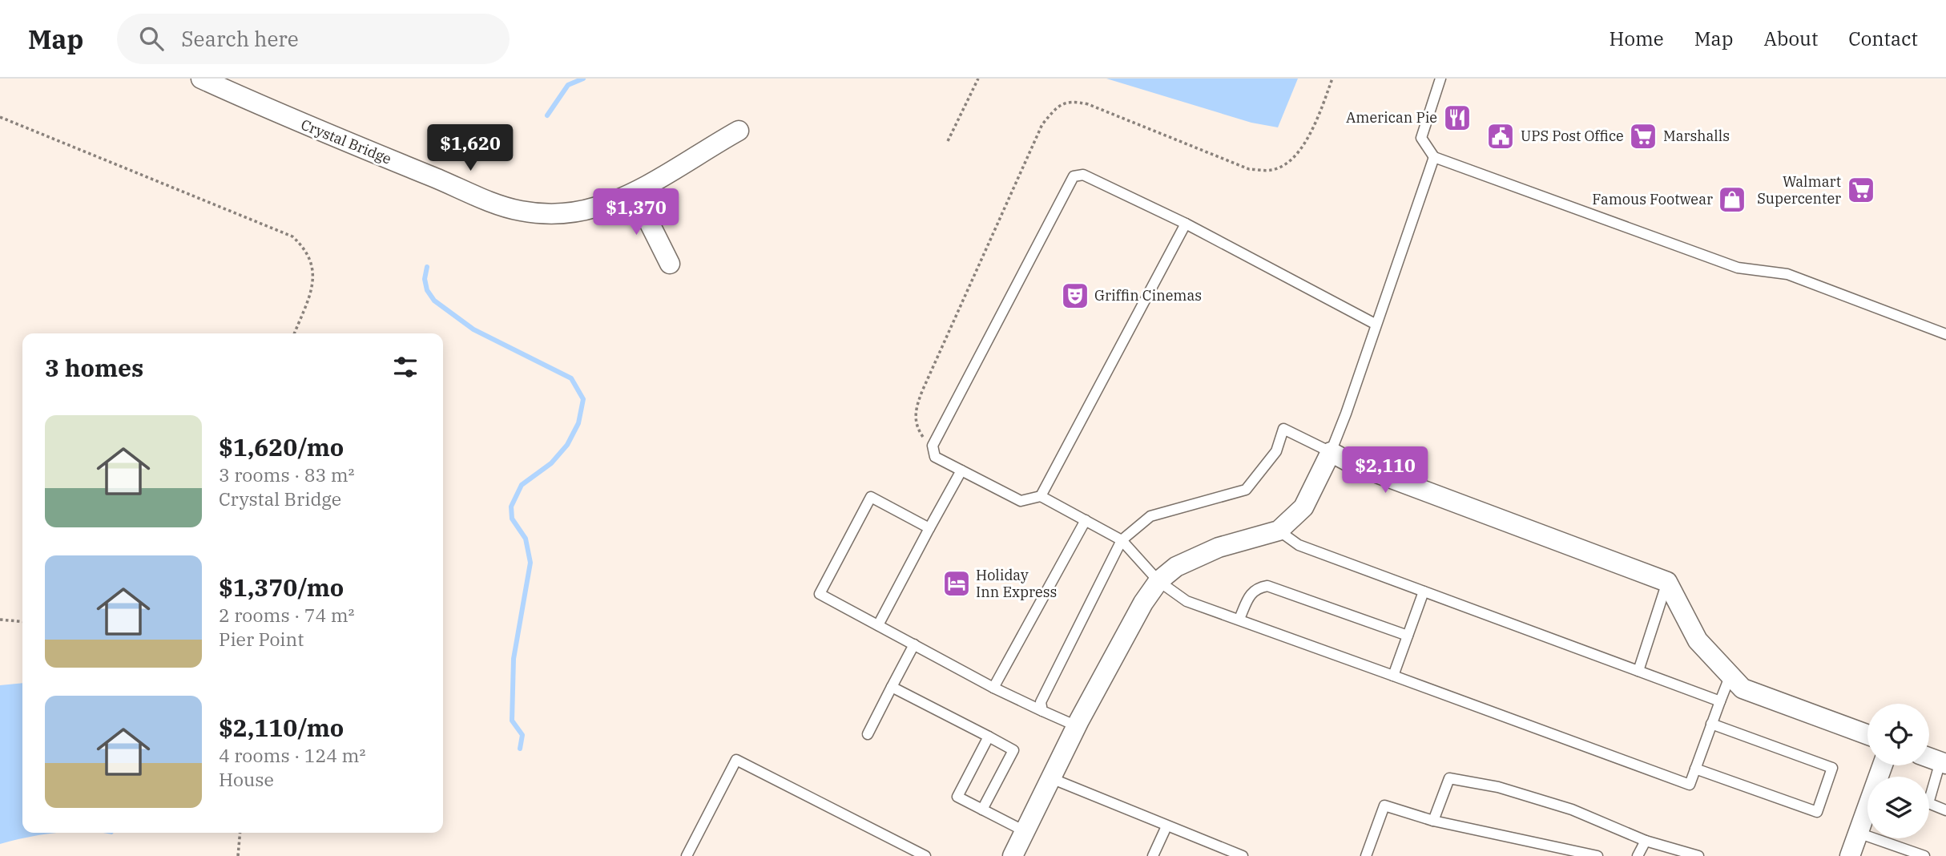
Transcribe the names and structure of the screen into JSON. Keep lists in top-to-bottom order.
{
  "streets": {
    "street": ["Crystal Bridge"]
  },
  "places": {
    "restaurant": ["American Pie"],
    "public building": ["UPS Post Office"],
    "supermarket": ["Marshalls", "Walmart Supercenter"],
    "shop": ["Famous Footwear"],
    "theatre": ["Griffin Cinemas"],
    "hotel": ["Holiday Inn Express"]
  },
  "page": {
    "header": "Map",
    "search": "Search here",
    "nav": [
      "Home",
      "Map",
      "About",
      "Contact"
    ],
    "price": ["$1,620", "$1,370", "$2,110"],
    "heading": "3 homes",
    "list": [
      {
        "name": "$1,620/mo",
        "note": "3 rooms · 83 m² · Crystal Bridge"
      },
      {
        "name": "$1,370/mo",
        "note": "2 rooms · 74 m² · Pier Point"
      },
      {
        "name": "$2,110/mo",
        "note": "4 rooms · 124 m² · House"
      }
    ]
  }
}
